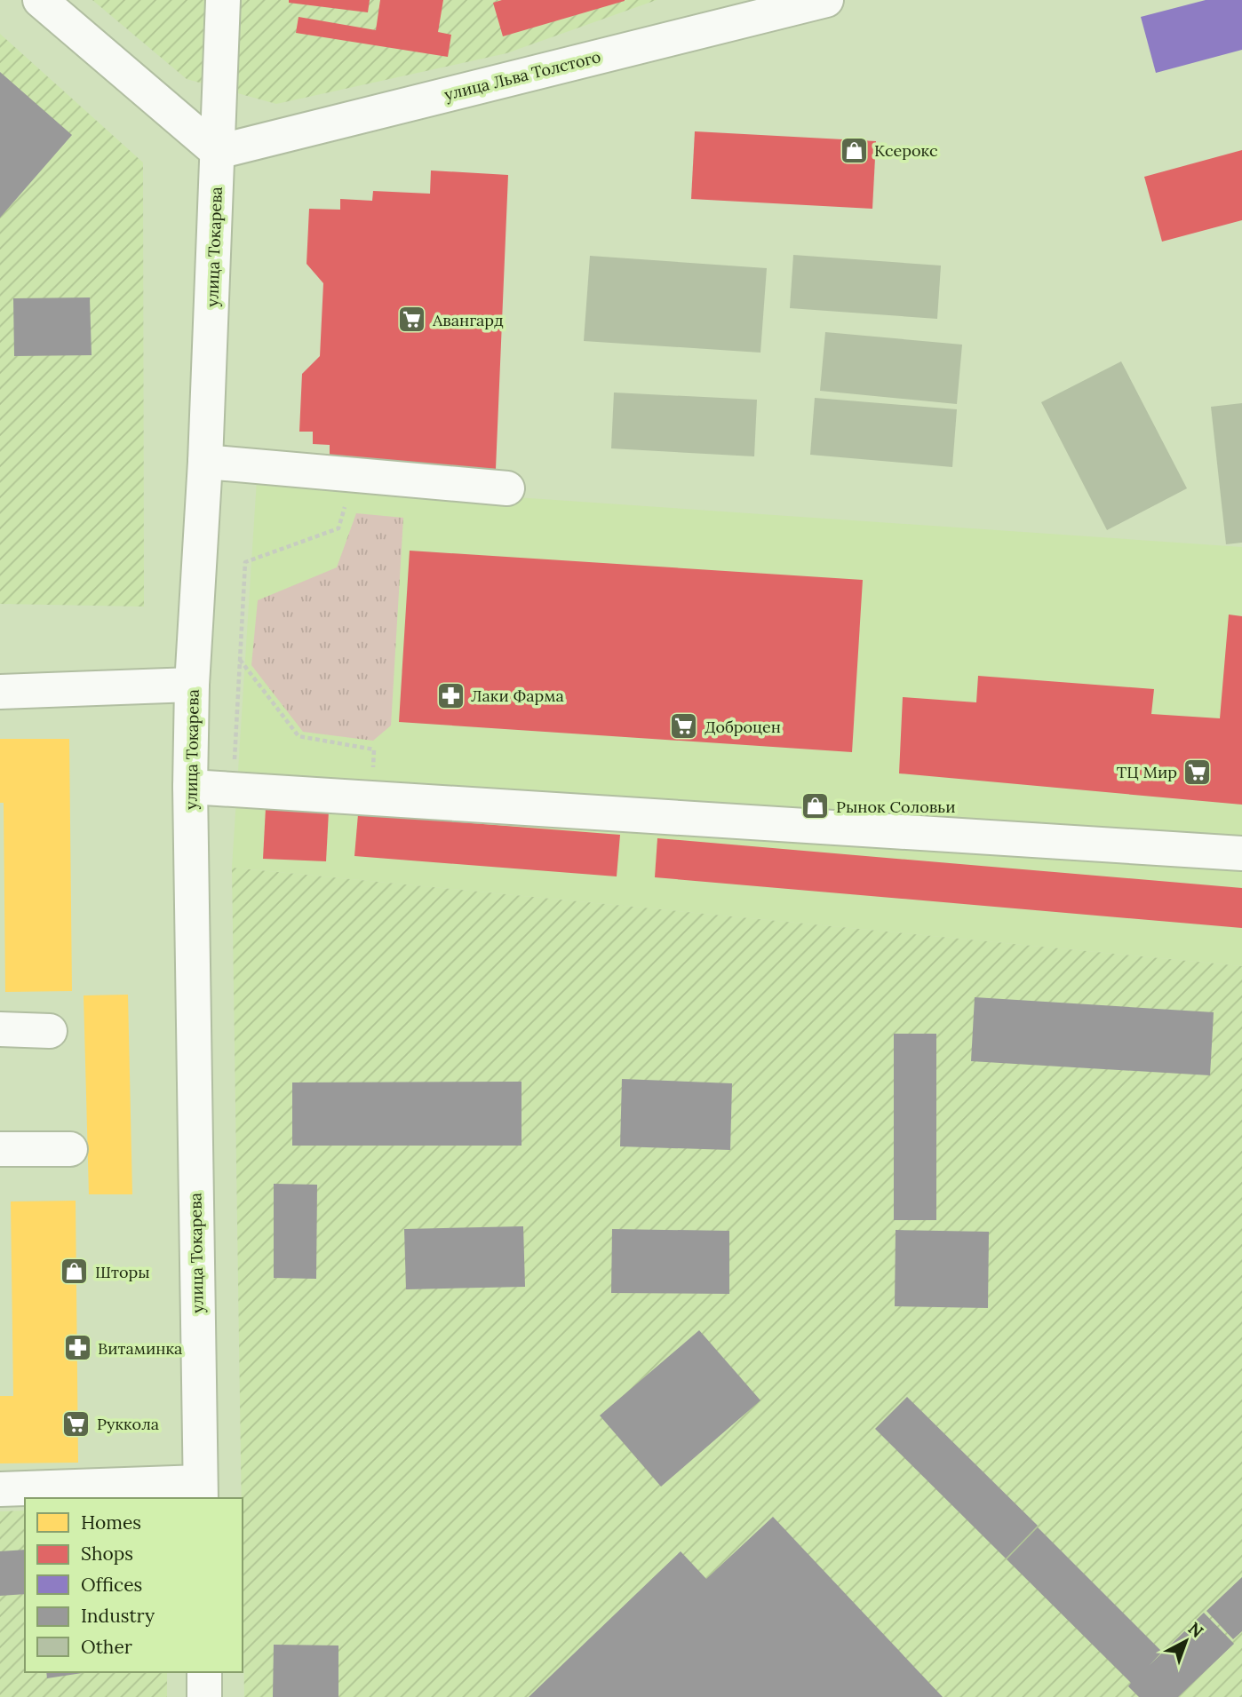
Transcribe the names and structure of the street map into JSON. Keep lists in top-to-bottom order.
{
  "streets": {
    "street": ["улица Льва Толстого", "улица Токарева"]
  },
  "crossings": [
    ["улица Льва Толстого", "улица Токарева"]
  ],
  "places": {
    "shop": ["Ксерокс", "Рынок Соловьи", "Шторы"],
    "supermarket": [
      "Авангард",
      "Доброцен",
      "ТЦ Мир",
      "Руккола"
    ],
    "pharmacy": ["Лаки Фарма", "Витаминка"]
  },
  "legend": [
    "Homes",
    "Shops",
    "Offices",
    "Industry",
    "Other"
  ],
  "north": "top right"
}
